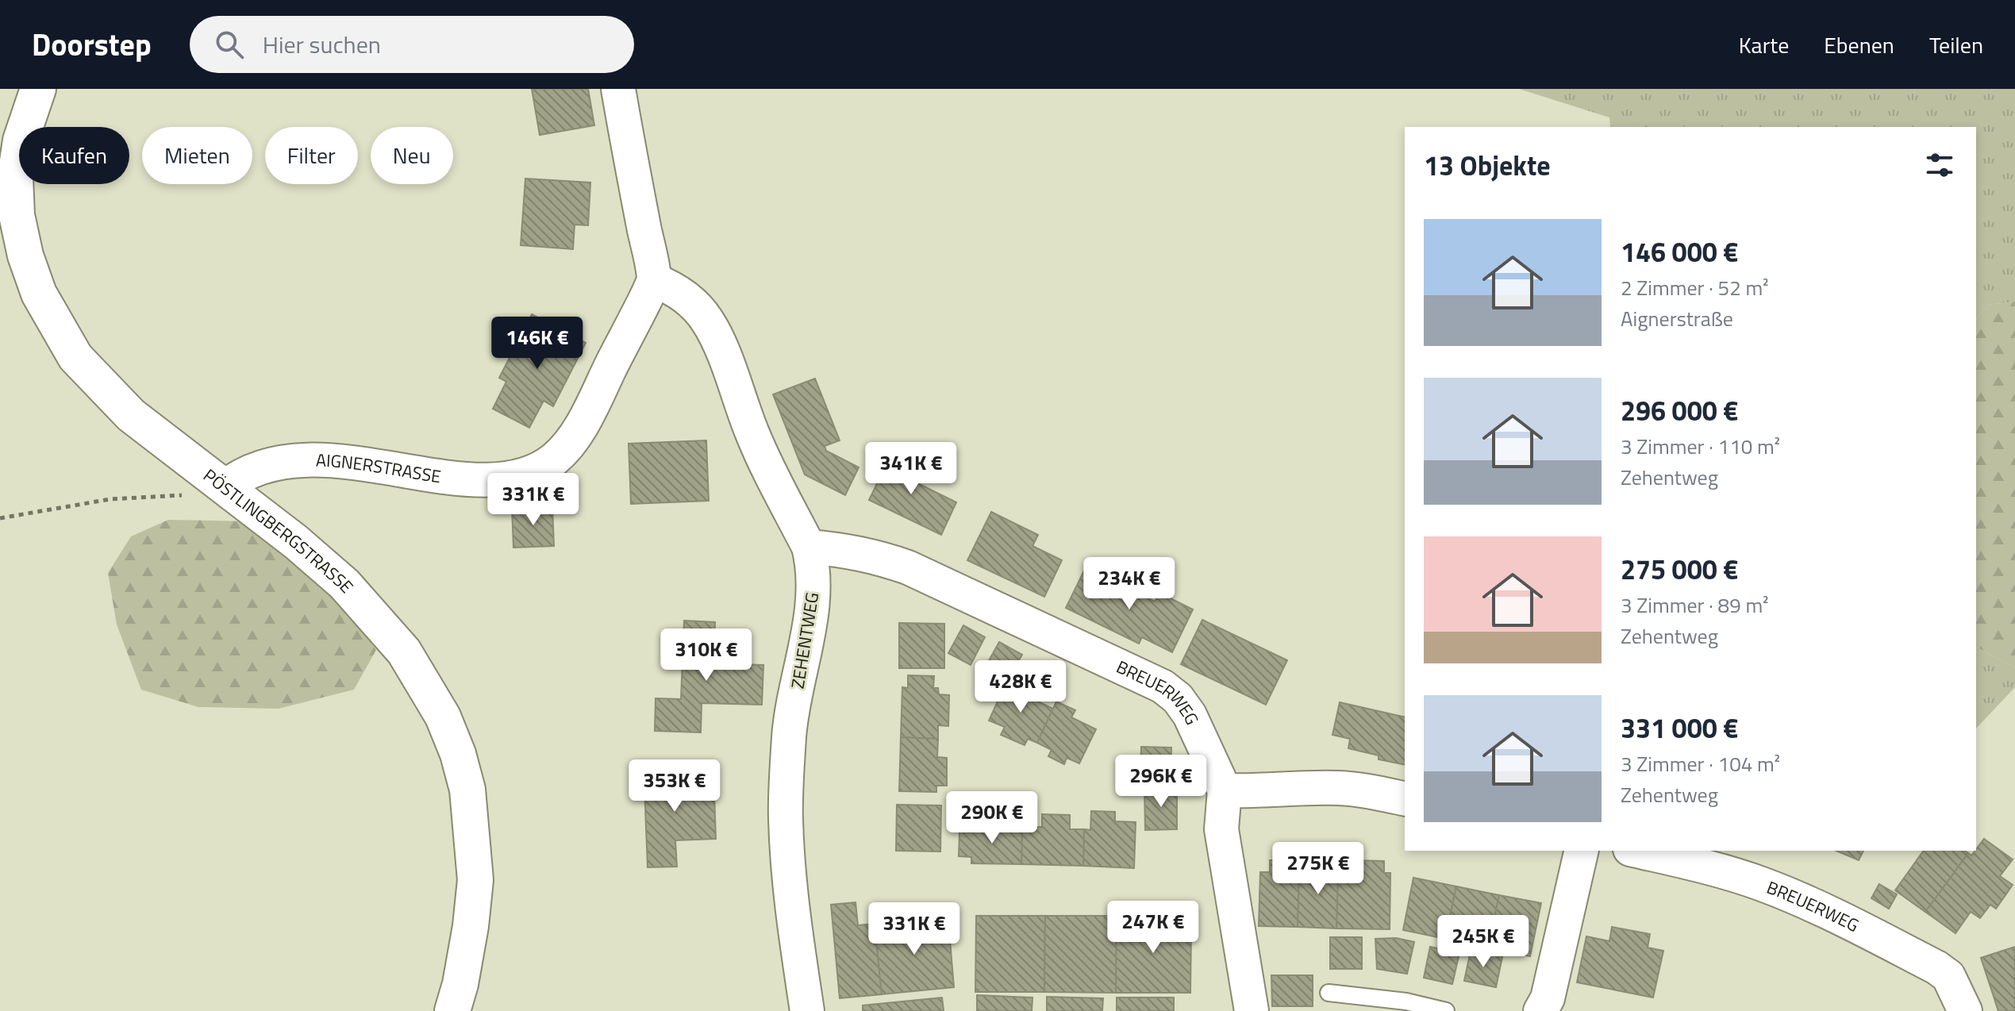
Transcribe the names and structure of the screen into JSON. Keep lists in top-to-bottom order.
{
  "streets": {
    "main road": ["PÖSTLINGBERGSTRASSE"],
    "street": ["AIGNERSTRASSE", "ZEHENTWEG", "BREUERWEG"]
  },
  "crossings": [
    ["AIGNERSTRASSE", "PÖSTLINGBERGSTRASSE"],
    ["AIGNERSTRASSE", "ZEHENTWEG"],
    ["ZEHENTWEG", "BREUERWEG"]
  ],
  "page": {
    "header": "Doorstep",
    "search": "Hier suchen",
    "nav": ["Karte", "Ebenen", "Teilen"],
    "chip": [
      "Kaufen",
      "Mieten",
      "Filter",
      "Neu"
    ],
    "heading": "13 Objekte",
    "list": [
      {
        "name": "146 000 €",
        "note": "2 Zimmer · 52 m² · Aignerstraße"
      },
      {
        "name": "296 000 €",
        "note": "3 Zimmer · 110 m² · Zehentweg"
      },
      {
        "name": "275 000 €",
        "note": "3 Zimmer · 89 m² · Zehentweg"
      },
      {
        "name": "331 000 €",
        "note": "3 Zimmer · 104 m² · Zehentweg"
      }
    ],
    "price": [
      "146K €",
      "341K €",
      "331K €",
      "234K €",
      "310K €",
      "428K €",
      "296K €",
      "353K €",
      "290K €",
      "275K €",
      "247K €",
      "331K €",
      "245K €"
    ]
  }
}
